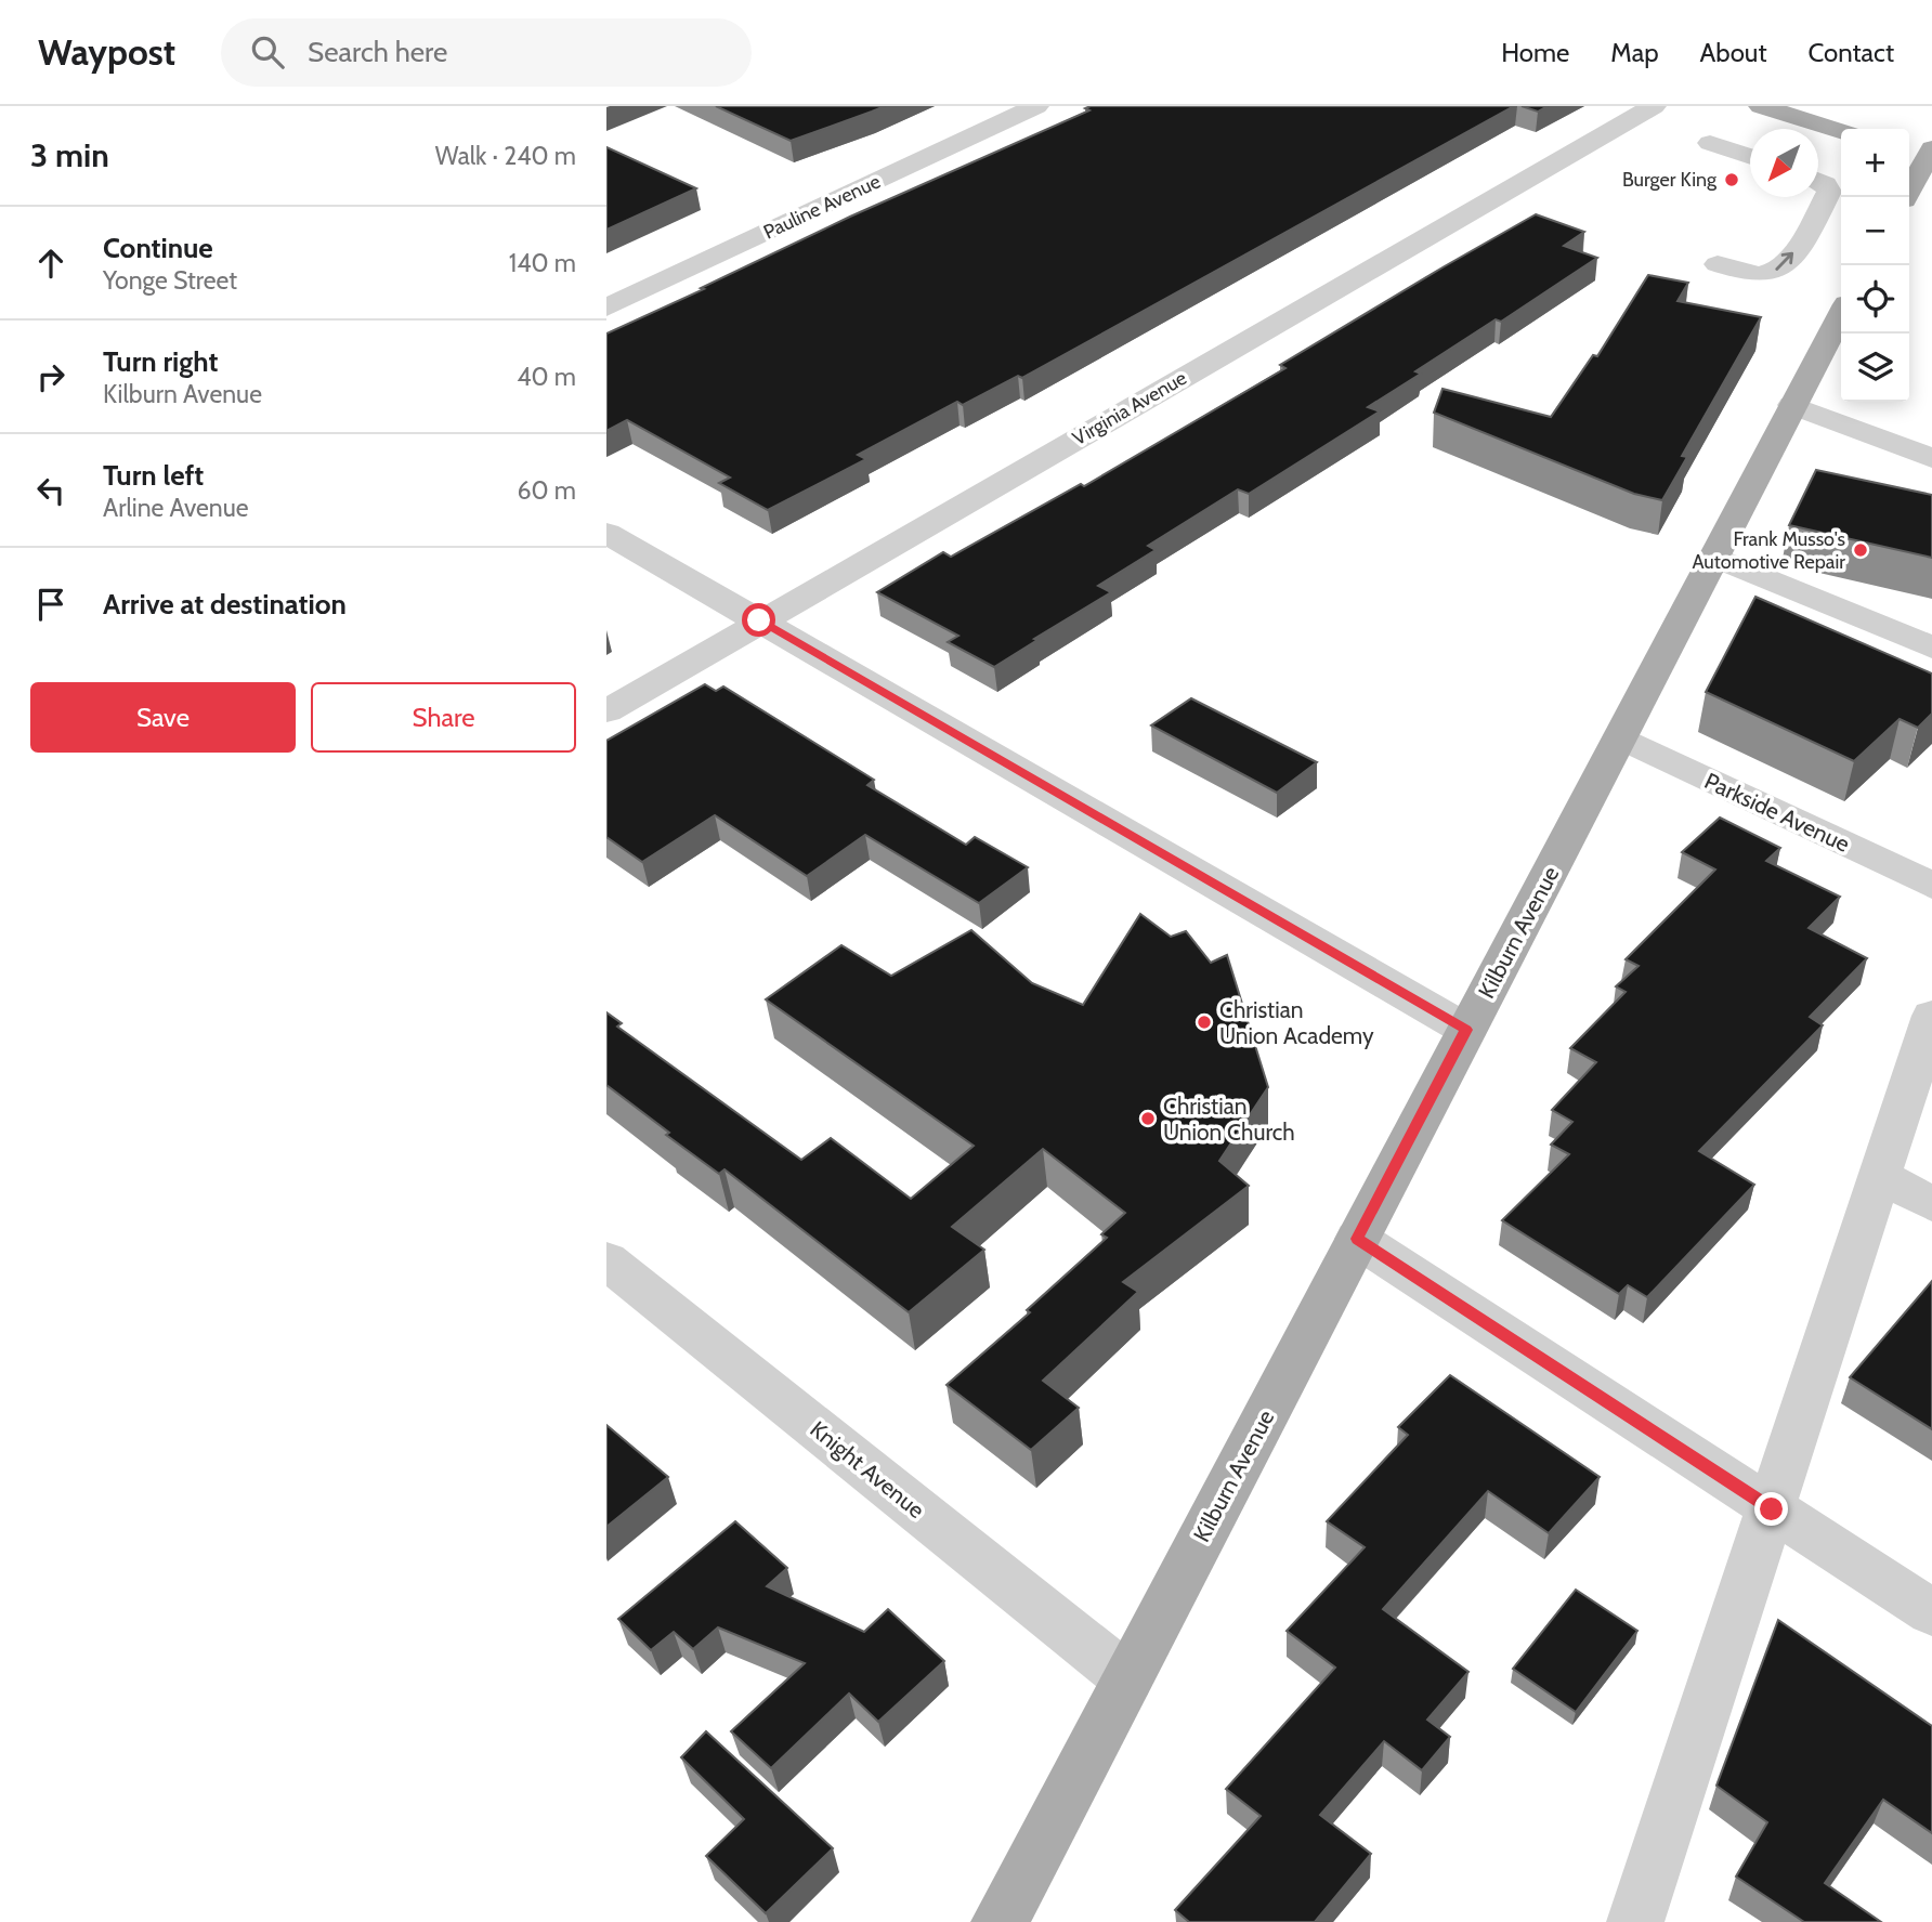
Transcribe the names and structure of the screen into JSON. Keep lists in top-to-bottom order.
{
  "streets": {
    "main road": ["Kilburn Avenue"],
    "street": [
      "Pauline Avenue",
      "Virginia Avenue",
      "Parkside Avenue",
      "Knight Avenue"
    ]
  },
  "crossings": [
    ["Parkside Avenue", "Kilburn Avenue"],
    ["Kilburn Avenue", "Knight Avenue"]
  ],
  "places": [
    "Burger King",
    "Frank Musso's Automotive Repair",
    "Christian Union Academy",
    "Christian Union Church"
  ],
  "north": "bottom left",
  "page": {
    "header": "Waypost",
    "search": "Search here",
    "nav": [
      "Home",
      "Map",
      "About",
      "Contact"
    ],
    "heading": ["3 min", "Walk · 240 m"],
    "map_buttons": ["+", "−"],
    "list": [
      ["Continue", "Yonge Street", "140 m"],
      ["Turn right", "Kilburn Avenue", "40 m"],
      ["Turn left", "Arline Avenue", "60 m"],
      "Arrive at destination"
    ],
    "buttons": ["Save", "Share"]
  }
}
